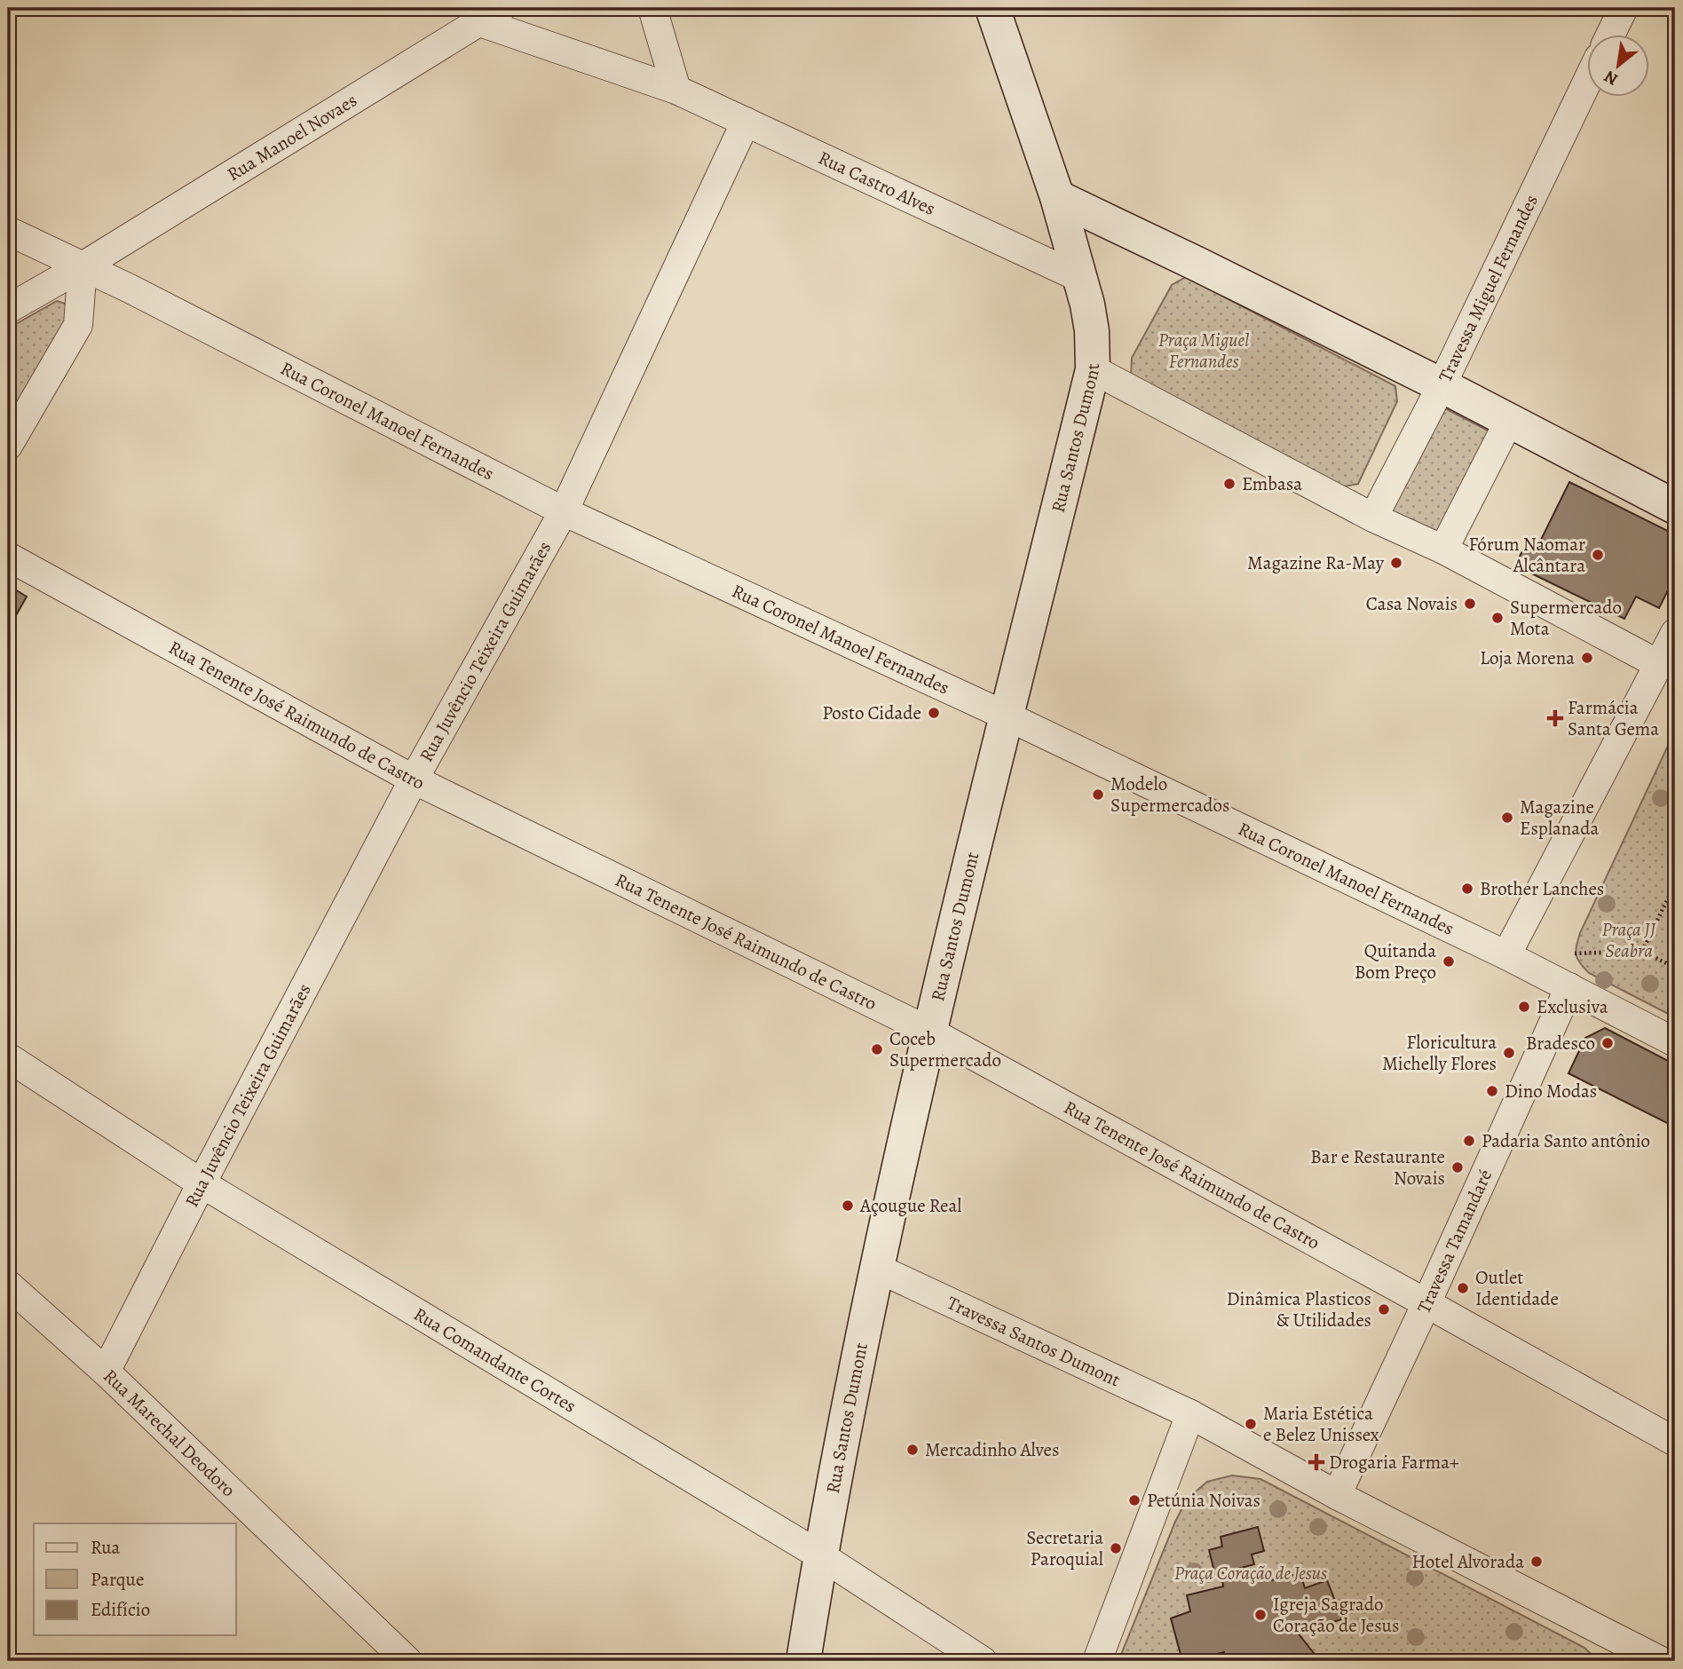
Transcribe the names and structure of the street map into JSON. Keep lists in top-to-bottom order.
{
  "streets": {
    "main road": ["Rua Santos Dumont"],
    "street": [
      "Rua Manoel Novaes",
      "Rua Castro Alves",
      "Travessa Miguel Fernandes",
      "Rua Coronel Manoel Fernandes",
      "Rua Juvêncio Teixeira Guimarães",
      "Rua Tenente José Raimundo de Castro",
      "Travessa Tamandaré",
      "Travessa Santos Dumont",
      "Rua Comandante Cortes",
      "Rua Marechal Deodoro"
    ]
  },
  "crossings": [
    ["Rua Manoel Novaes", "Rua Castro Alves"],
    ["Rua Manoel Novaes", "Rua Coronel Manoel Fernandes"],
    ["Rua Castro Alves", "Rua Santos Dumont"],
    ["Rua Castro Alves", "Rua Juvêncio Teixeira Guimarães"],
    ["Rua Coronel Manoel Fernandes", "Rua Santos Dumont"],
    ["Rua Coronel Manoel Fernandes", "Rua Juvêncio Teixeira Guimarães"],
    ["Rua Coronel Manoel Fernandes", "Travessa Tamandaré"],
    ["Rua Santos Dumont", "Rua Tenente José Raimundo de Castro"],
    ["Rua Santos Dumont", "Travessa Santos Dumont"],
    ["Rua Santos Dumont", "Rua Comandante Cortes"],
    ["Rua Juvêncio Teixeira Guimarães", "Rua Tenente José Raimundo de Castro"],
    ["Rua Juvêncio Teixeira Guimarães", "Rua Comandante Cortes"],
    ["Rua Juvêncio Teixeira Guimarães", "Rua Marechal Deodoro"],
    ["Rua Tenente José Raimundo de Castro", "Travessa Tamandaré"]
  ],
  "parks": ["Praça Miguel Fernandes", "Praça JJ Seabra", "Praça Coração de Jesus"],
  "places": {
    "other": [
      "Embasa",
      "Fórum Naomar Alcântara",
      "Magazine Ra-May",
      "Casa Novais",
      "Supermercado Mota",
      "Loja Morena",
      "Posto Cidade",
      "Modelo Supermercados",
      "Magazine Esplanada",
      "Brother Lanches",
      "Quitanda Bom Preço",
      "Exclusiva",
      "Bradesco",
      "Coceb Supermercado",
      "Floricultura Michelly Flores",
      "Dino Modas",
      "Padaria Santo antônio",
      "Bar e Restaurante Novais",
      "Açougue Real",
      "Outlet Identidade",
      "Dinâmica Plasticos & Utilidades",
      "Maria Estética e Belez Unissex",
      "Mercadinho Alves",
      "Petúnia Noivas",
      "Secretaria Paroquial",
      "Hotel Alvorada",
      "Igreja Sagrado Coração de Jesus"
    ],
    "health": ["Farmácia Santa Gema", "Drogaria Farma+"]
  },
  "legend": ["Rua", "Parque", "Edifício"],
  "north": "bottom left"
}
